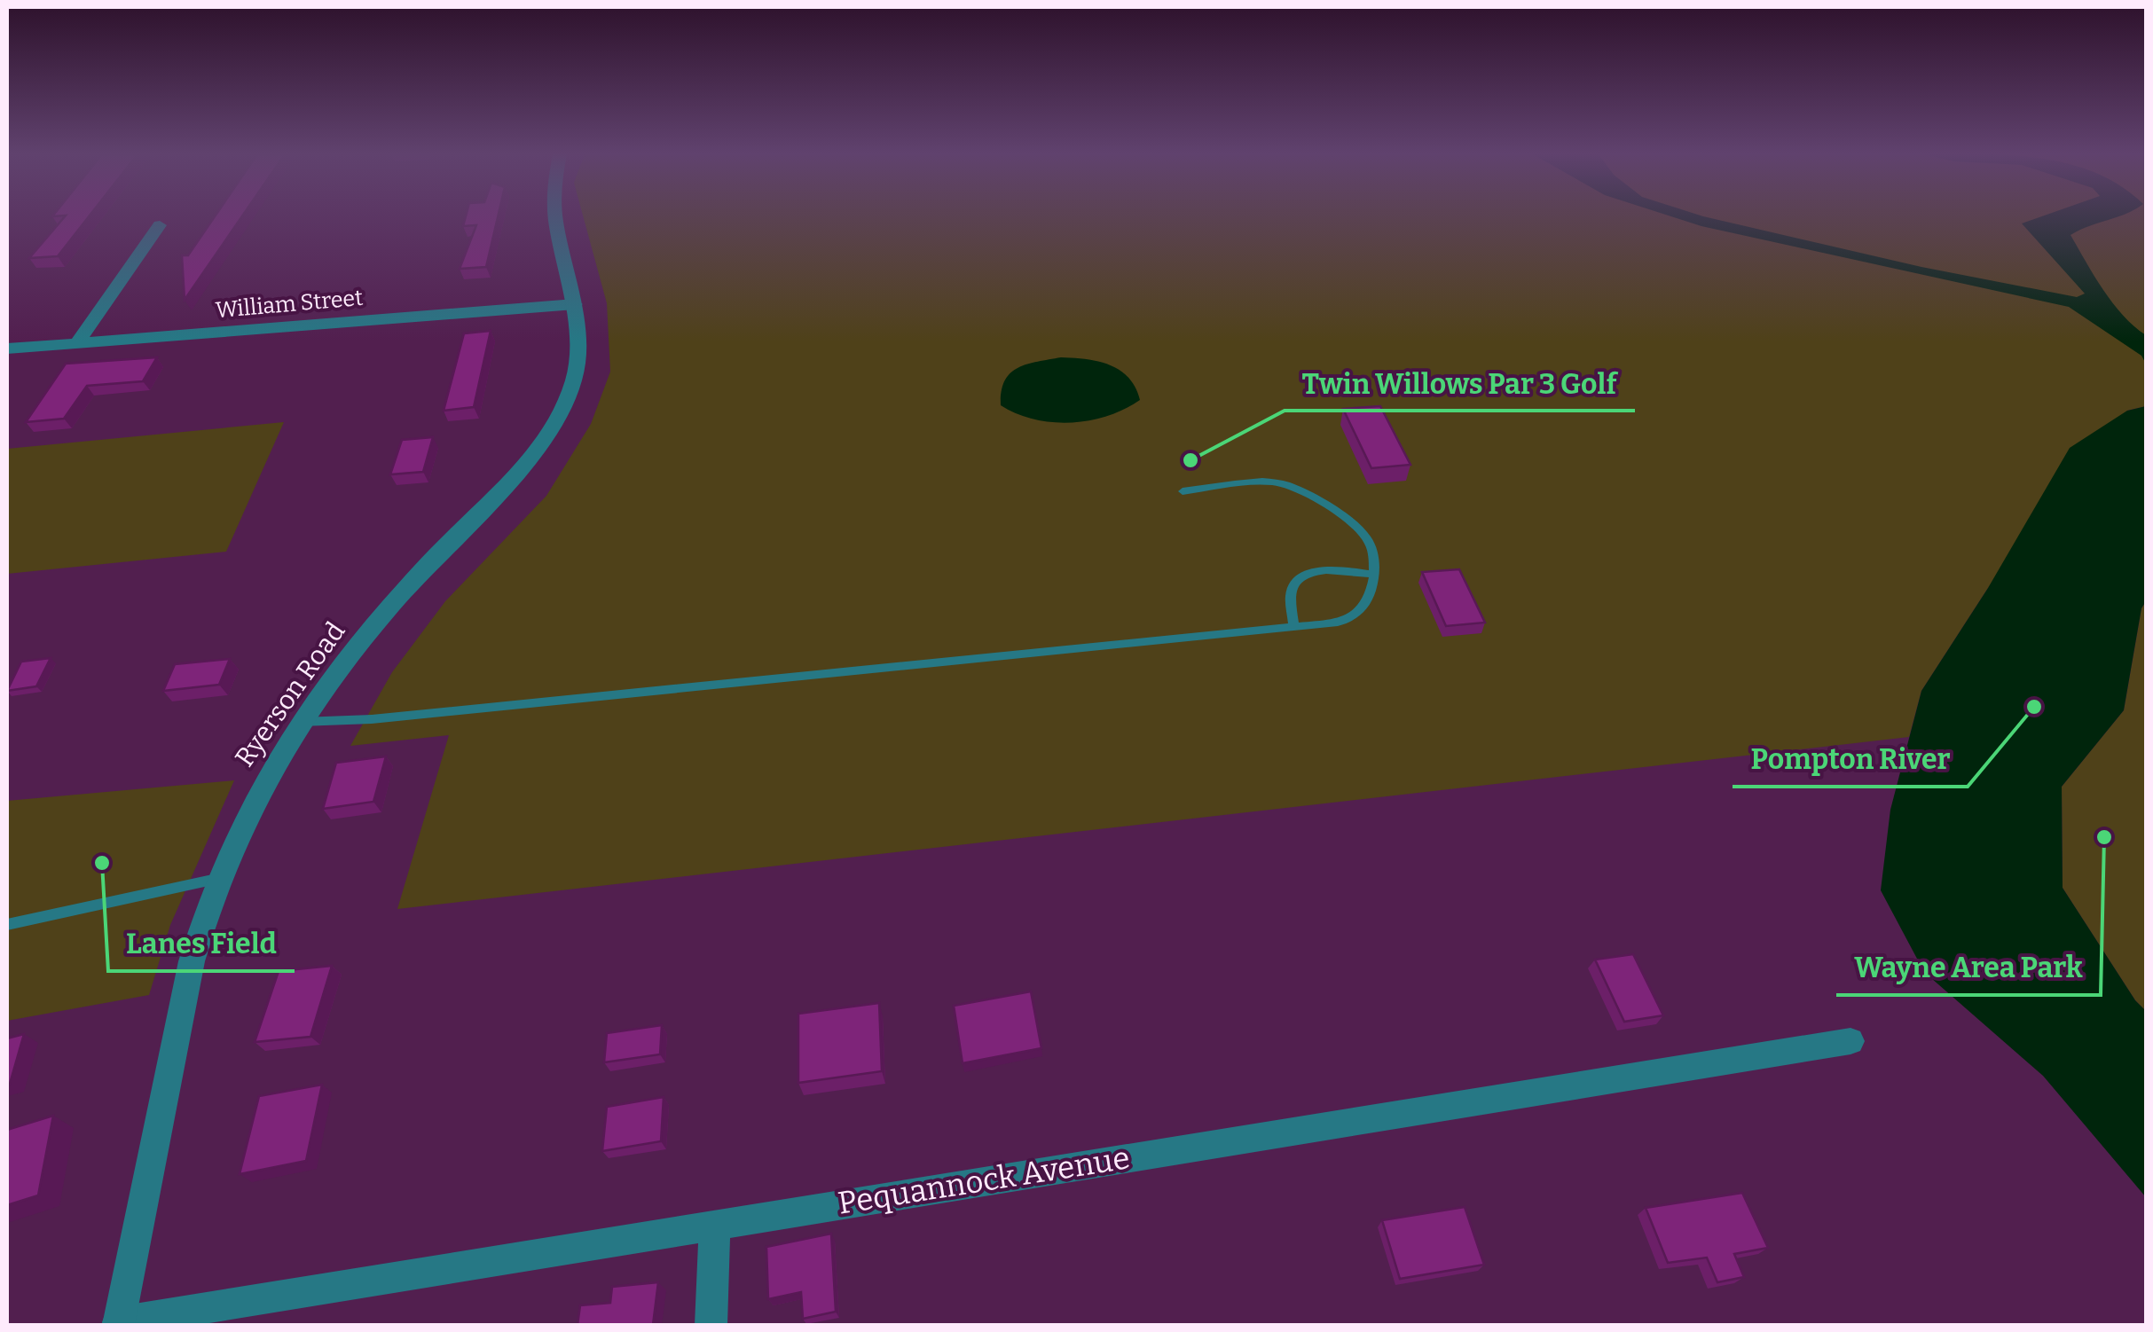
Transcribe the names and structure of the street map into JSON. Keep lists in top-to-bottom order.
{
  "streets": {
    "street": ["William Street", "Ryerson Road", "Pequannock Avenue"]
  },
  "crossings": [
    ["William Street", "Ryerson Road"],
    ["Ryerson Road", "Pequannock Avenue"]
  ],
  "places": [
    "Twin Willows Par 3 Golf",
    "Pompton River",
    "Wayne Area Park",
    "Lanes Field"
  ]
}
